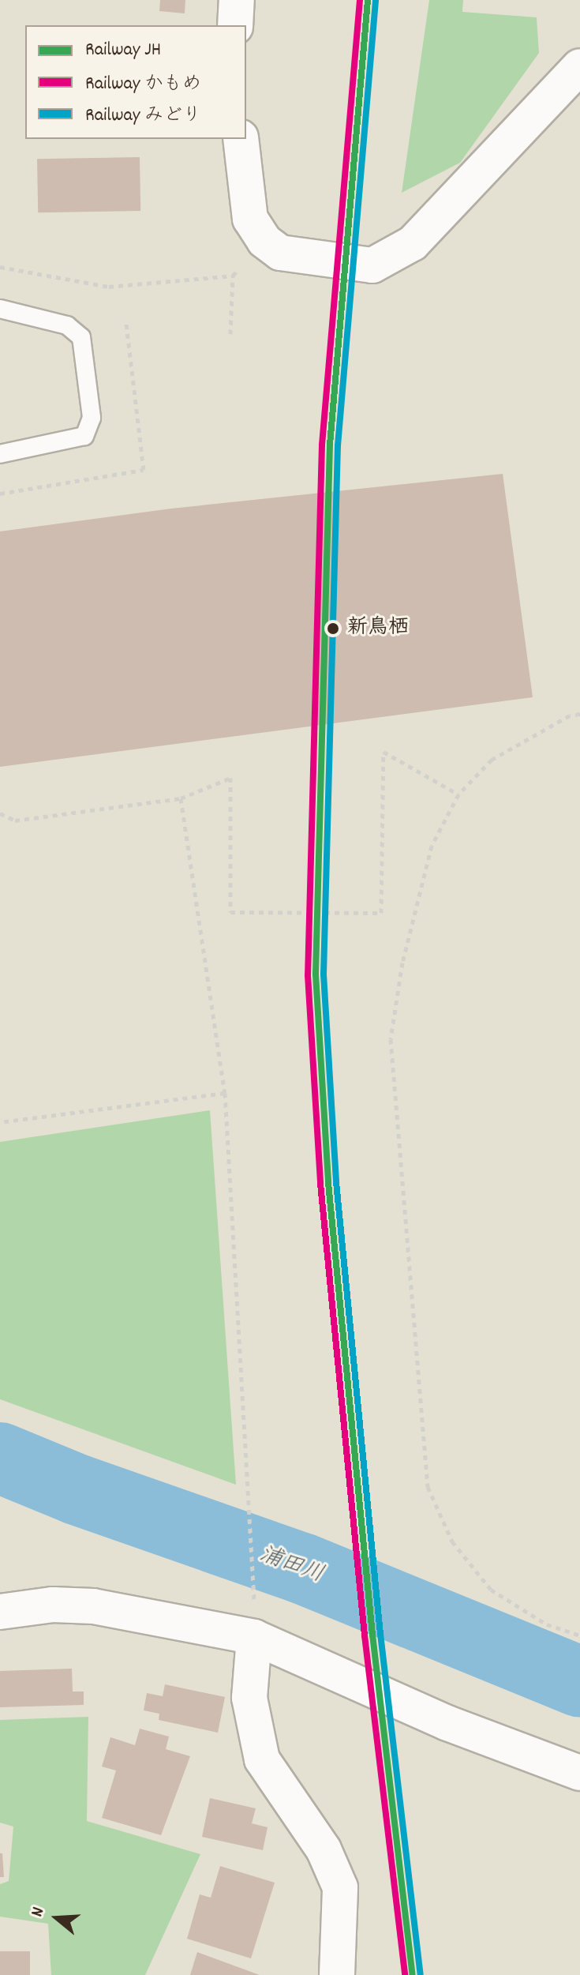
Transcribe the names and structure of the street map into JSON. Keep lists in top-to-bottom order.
{
  "water": ["浦田川"],
  "places": ["新鳥栖"],
  "lines": ["rail line JH", "rail line かもめ", "rail line みどり"],
  "legend": ["Railway JH", "Railway かもめ", "Railway みどり"],
  "north": "left"
}
